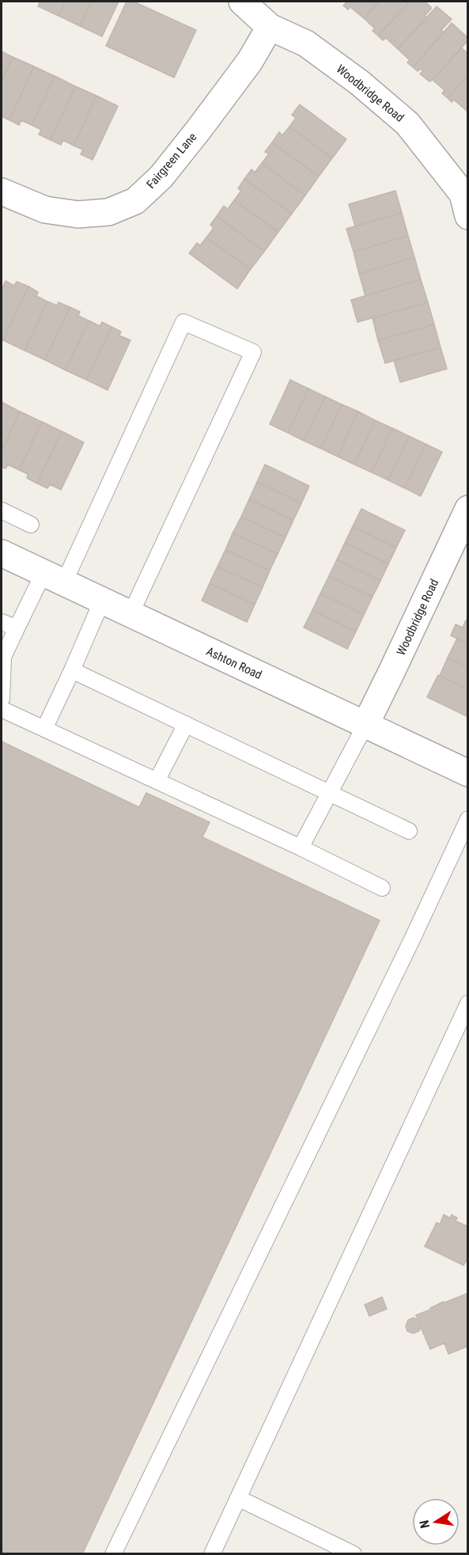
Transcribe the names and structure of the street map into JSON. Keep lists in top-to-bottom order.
{
  "streets": {
    "street": ["Woodbridge Road", "Fairgreen Lane", "Ashton Road"]
  },
  "crossings": [
    ["Woodbridge Road", "Fairgreen Lane"],
    ["Woodbridge Road", "Ashton Road"]
  ],
  "north": "left"
}
